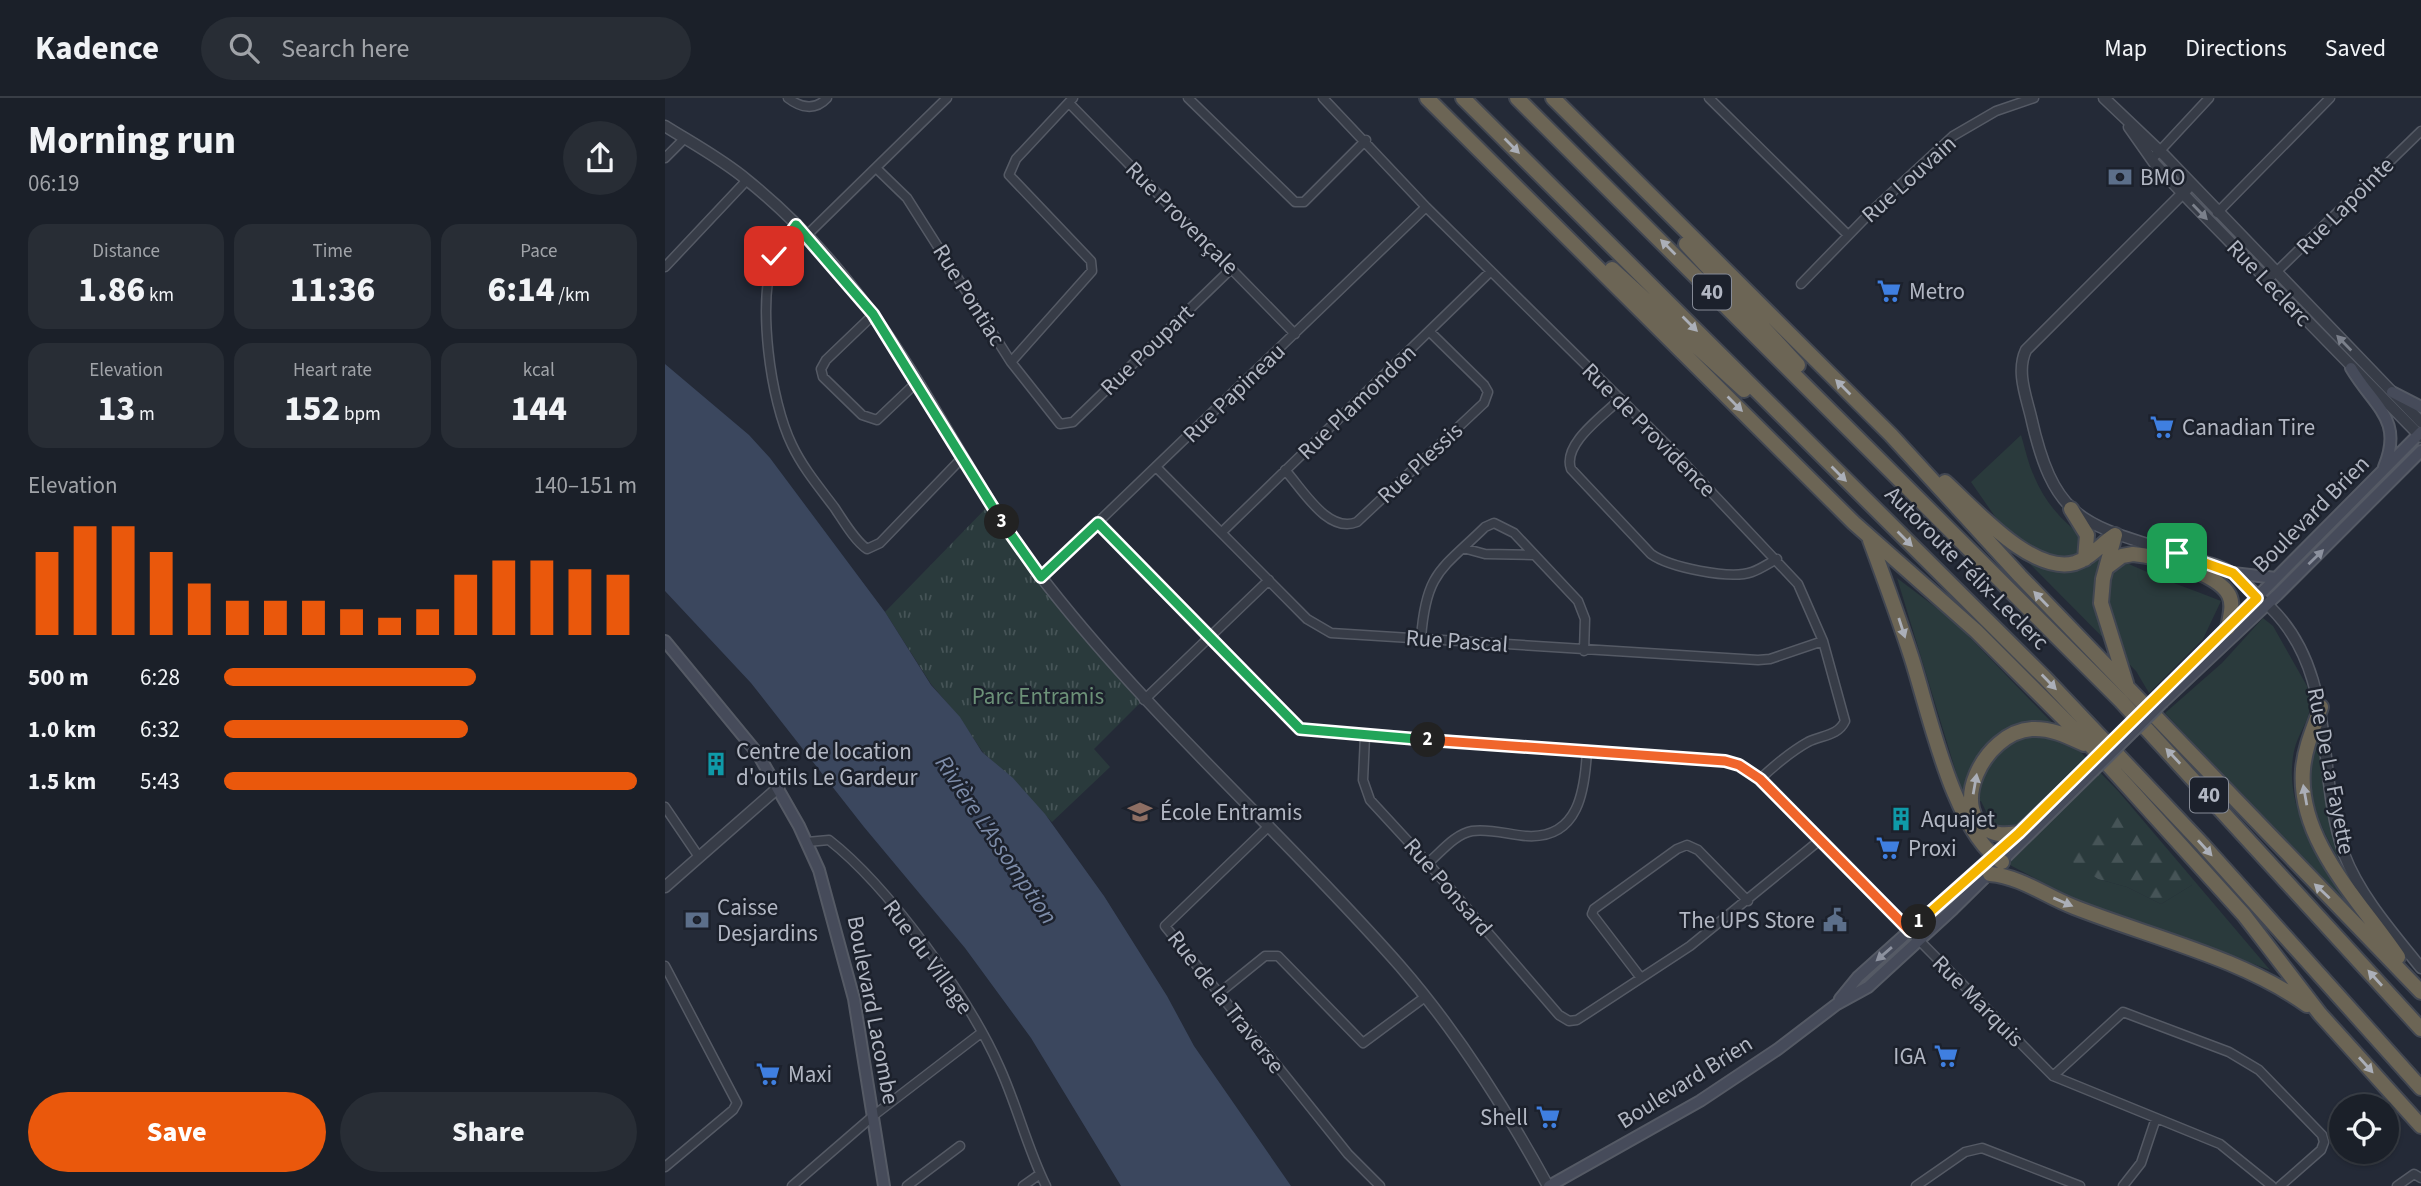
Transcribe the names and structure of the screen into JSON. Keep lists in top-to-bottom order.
{
  "streets": {
    "highway": ["40", "Autoroute Félix-Leclerc"],
    "main road": ["Boulevard Brien", "Boulevard Lacombe"],
    "street": [
      "Rue Louvain",
      "Rue Lapointe",
      "Rue Provençale",
      "Rue Leclerc",
      "Rue Pontiac",
      "Rue Poupart",
      "Rue Papineau",
      "Rue Plamondon",
      "Rue de Providence",
      "Rue Plessis",
      "Rue Pascal",
      "Rue De La Fayette",
      "Rue Ponsard",
      "Rue du Village",
      "Rue Marquis",
      "Rue de la Traverse"
    ]
  },
  "crossings": [
    ["Rue Lapointe", "Rue Leclerc"],
    ["Rue Provençale", "Rue Poupart"],
    ["Rue Provençale", "Rue Papineau"],
    ["Rue Leclerc", "Boulevard Brien"],
    ["Rue Leclerc", "Rue De La Fayette"],
    ["Rue Pontiac", "Rue Poupart"],
    ["Rue Papineau", "Rue de Providence"],
    ["Rue Papineau", "Rue Pascal"],
    ["Rue Papineau", "Rue Marquis"],
    ["Rue Plamondon", "Rue de Providence"],
    ["Rue Plamondon", "Rue Plessis"],
    ["Rue Plamondon", "Rue Pascal"],
    ["Rue de Providence", "Rue Pascal"],
    ["Rue de Providence", "Rue Marquis"],
    ["Boulevard Brien", "Rue De La Fayette"],
    ["Boulevard Brien", "Rue Marquis"],
    ["Rue Ponsard", "Rue Marquis"],
    ["Rue du Village", "Boulevard Lacombe"]
  ],
  "water": ["Rivière L'Assomption"],
  "parks": ["Parc Entramis"],
  "places": {
    "bank": ["BMO", "Caisse Desjardins"],
    "supermarket": [
      "Metro",
      "Canadian Tire",
      "Proxi",
      "IGA",
      "Maxi",
      "Shell"
    ],
    "building": ["Centre de location d'outils Le Gardeur", "Aquajet"],
    "school or university": ["École Entramis"],
    "public building": ["The UPS Store"]
  },
  "page": {
    "header": "Kadence",
    "search": "Search here",
    "nav": ["Map", "Directions", "Saved"],
    "heading": ["Morning run", "06:19"],
    "stats": [
      ["Distance", "1.86 km"],
      ["Time", "11:36"],
      ["Pace", "6:14 /km"],
      ["Elevation", "13 m"],
      ["Heart rate", "152 bpm"],
      ["kcal", "144"]
    ],
    "chart": ["Elevation", "140–151 m"],
    "pins": ["3", "2", "1"],
    "list": [
      {
        "name": "500 m",
        "note": "6:28"
      },
      {
        "name": "1.0 km",
        "note": "6:32"
      },
      {
        "name": "1.5 km",
        "note": "5:43"
      }
    ],
    "buttons": ["Save", "Share"]
  }
}
